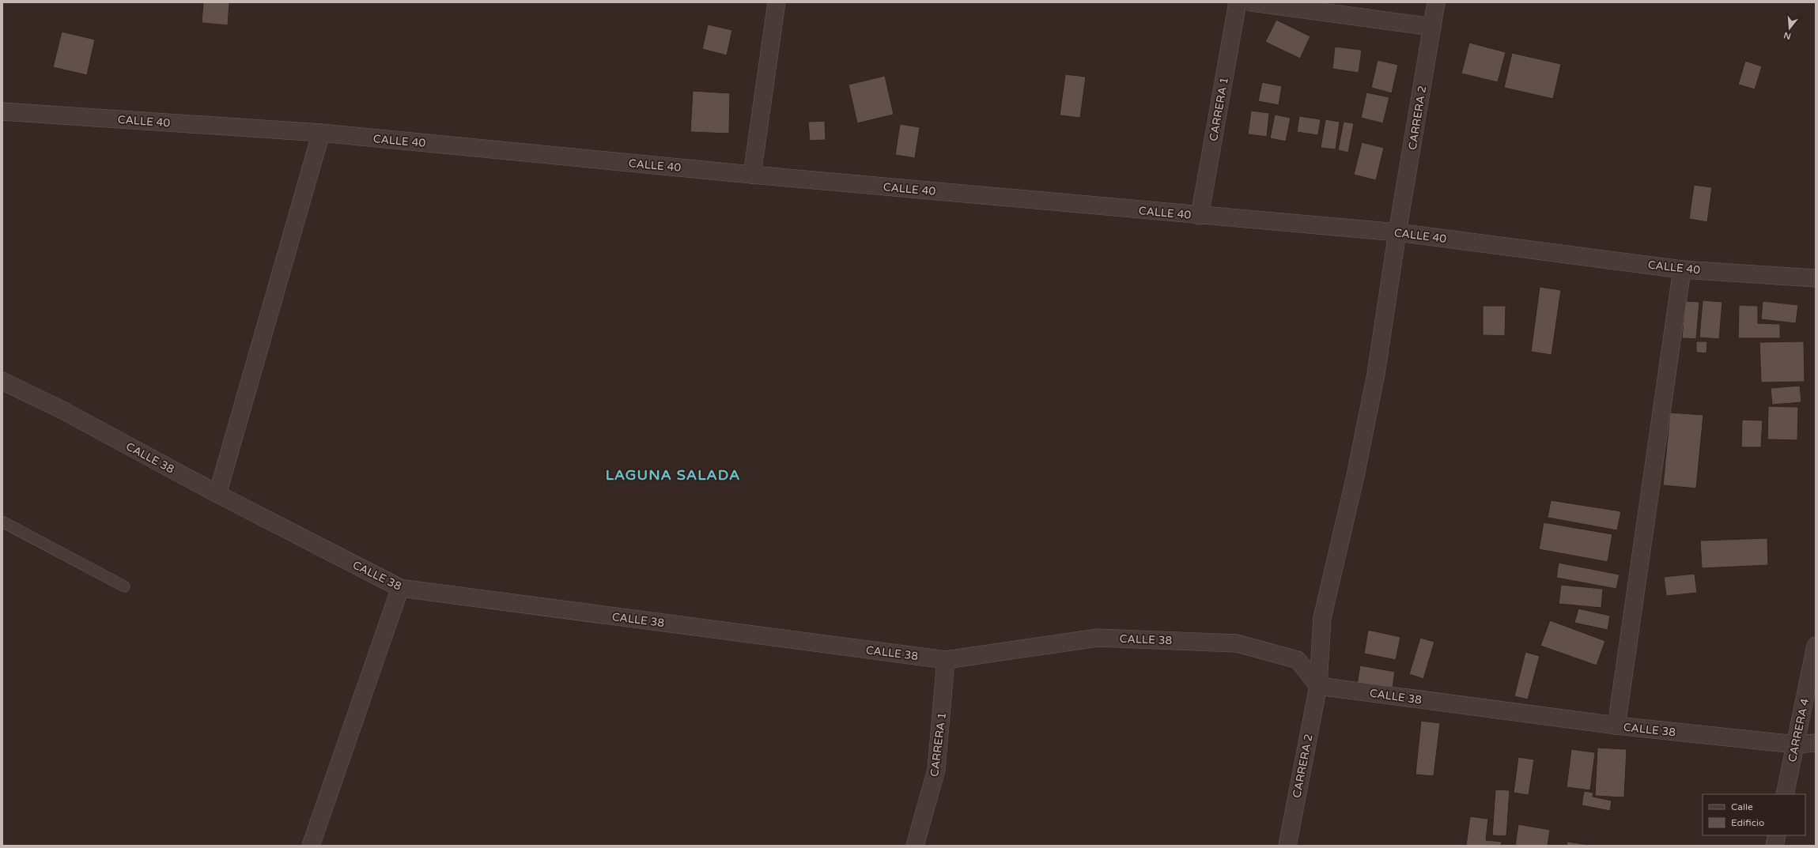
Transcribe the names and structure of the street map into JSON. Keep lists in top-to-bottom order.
{
  "streets": {
    "street": [
      "CARRERA 1",
      "CARRERA 2",
      "CALLE 40",
      "CALLE 38",
      "CARRERA 4"
    ]
  },
  "crossings": [
    ["CARRERA 1", "CALLE 40"],
    ["CARRERA 1", "CALLE 38"],
    ["CARRERA 2", "CALLE 40"],
    ["CARRERA 2", "CALLE 38"],
    ["CALLE 38", "CARRERA 4"]
  ],
  "districts": ["LAGUNA SALADA"],
  "legend": ["Calle", "Edificio"],
  "north": "bottom"
}
